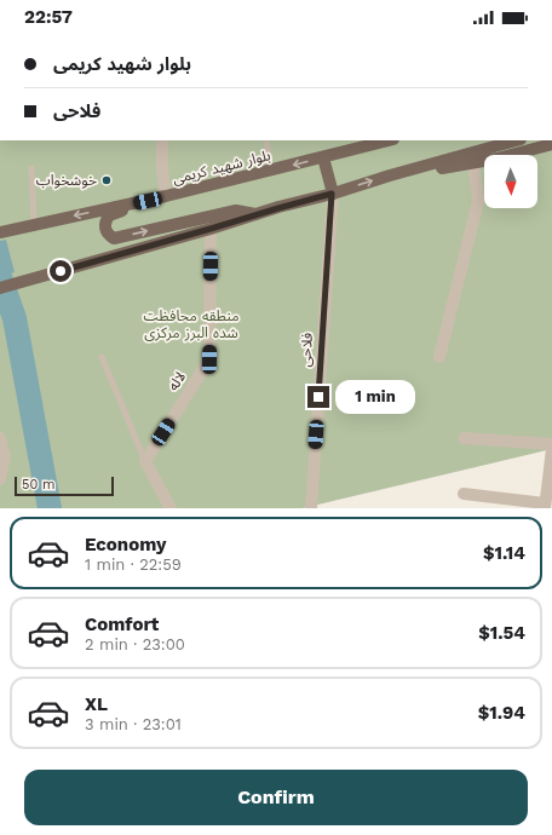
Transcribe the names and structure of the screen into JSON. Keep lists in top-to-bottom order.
{
  "streets": {
    "main road": ["بلوار شهید کریمی"],
    "street": ["فلاحی", "لاله"]
  },
  "parks": ["منطقه محافظت شده البرز مرکزی"],
  "places": ["خوشخواب"],
  "scale_bar": "50 m",
  "north": "bottom",
  "page": {
    "status": "22:57",
    "banner": ["بلوار شهید کریمی", "فلاحی"],
    "bubble": "1 min",
    "scale": "50 m",
    "list": [
      {
        "name": "Economy",
        "note": "1 min · 22:59",
        "value": "$1.14"
      },
      {
        "name": "Comfort",
        "note": "2 min · 23:00",
        "value": "$1.54"
      },
      {
        "name": "XL",
        "note": "3 min · 23:01",
        "value": "$1.94"
      }
    ],
    "buttons": "Confirm"
  }
}
